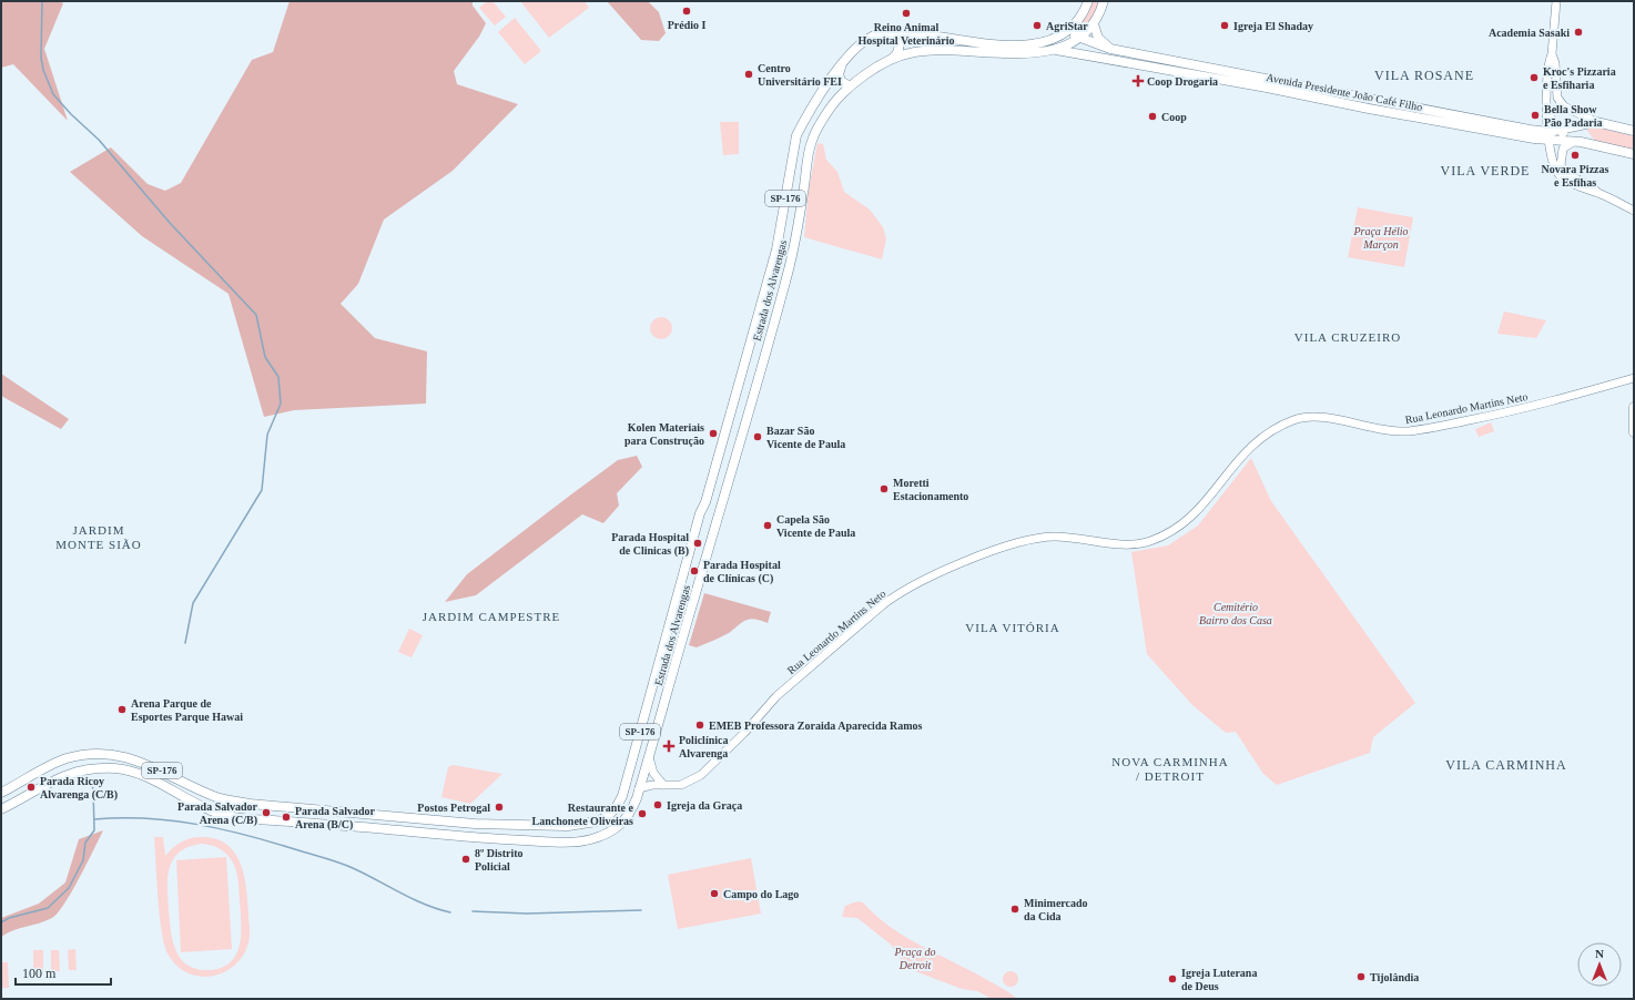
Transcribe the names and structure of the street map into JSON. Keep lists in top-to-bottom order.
{
  "streets": {
    "main road": ["Avenida Presidente João Café Filho", "SP-176", "Estrada dos Alvarengas"],
    "street": ["Rua Leonardo Martins Neto"]
  },
  "crossings": [
    ["Avenida Presidente João Café Filho", "Estrada dos Alvarengas"],
    ["Estrada dos Alvarengas", "Rua Leonardo Martins Neto"]
  ],
  "districts": [
    "VILA ROSANE",
    "VILA VERDE",
    "VILA CRUZEIRO",
    "JARDIM MONTE SIÃO",
    "JARDIM CAMPESTRE",
    "VILA VITÓRIA",
    "NOVA CARMINHA / DETROIT",
    "VILA CARMINHA"
  ],
  "parks": ["Praça Hélio Marçon", "Cemitério Bairro dos Casa", "Praça do Detroit"],
  "places": {
    "other": [
      "Prédio I",
      "Reino Animal Hospital Veterinário",
      "AgriStar",
      "Igreja El Shaday",
      "Academia Sasaki",
      "Centro Universitário FEI",
      "Kroc's Pizzaria e Esfiharia",
      "Bella Show Pão Padaria",
      "Coop",
      "Novara Pizzas e Esfihas",
      "Kolen Materiais para Construção",
      "Bazar São Vicente de Paula",
      "Moretti Estacionamento",
      "Capela São Vicente de Paula",
      "Parada Hospital de Clinicas (B)",
      "Parada Hospital de Clínicas (C)",
      "Arena Parque de Esportes Parque Hawai",
      "EMEB Professora Zoraida Aparecida Ramos",
      "Parada Ricoy Alvarenga (C/B)",
      "Igreja da Graça",
      "Postos Petrogal",
      "Parada Salvador Arena (C/B)",
      "Restaurante e Lanchonete Oliveiras",
      "Parada Salvador Arena (B/C)",
      "8º Distrito Policial",
      "Campo do Lago",
      "Minimercado da Cida",
      "Tijolândia",
      "Igreja Luterana de Deus"
    ],
    "health": ["Coop Drogaria", "Policlínica Alvarenga"]
  },
  "scale_bar": "100 m",
  "north": "top"
}
